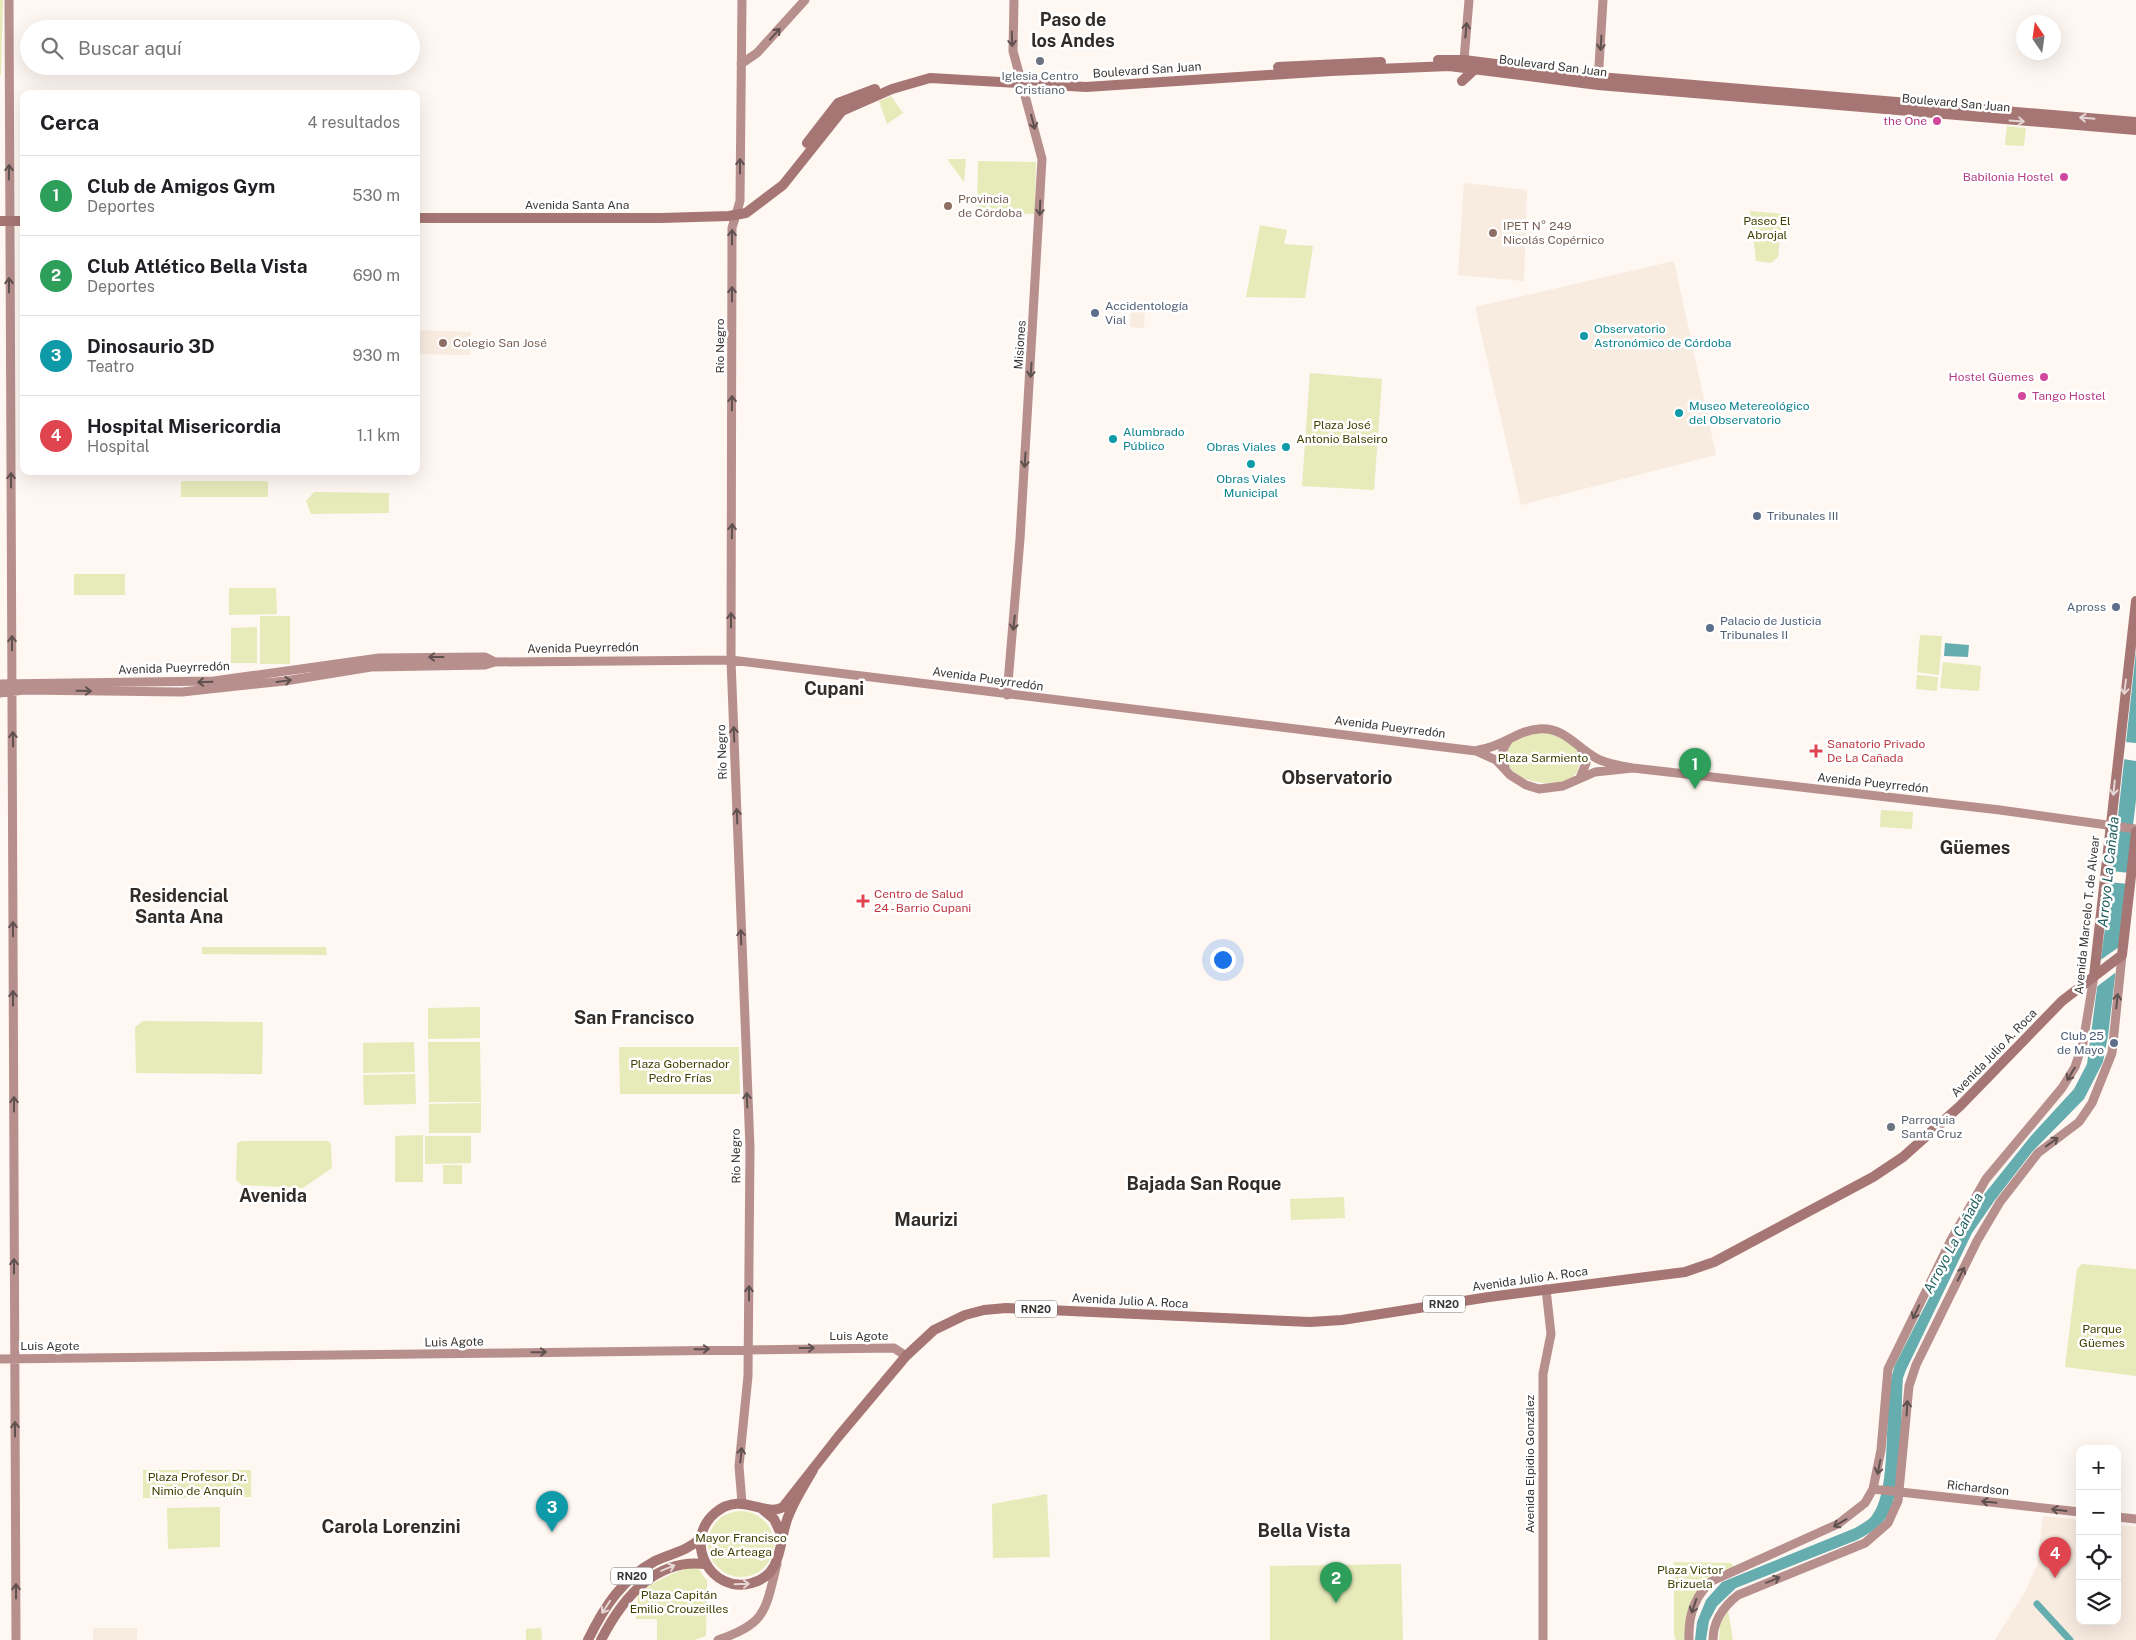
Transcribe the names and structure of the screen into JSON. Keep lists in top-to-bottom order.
{
  "streets": {
    "main road": [
      "Boulevard San Juan",
      "Avenida Santa Ana",
      "Misiones",
      "Río Negro",
      "Avenida Pueyrredón",
      "Avenida Marcelo T. de Alvear",
      "Avenida Julio A. Roca",
      "RN20",
      "Luis Agote",
      "Avenida Elpidio González",
      "Richardson"
    ]
  },
  "crossings": [
    ["Boulevard San Juan", "Avenida Santa Ana"],
    ["Boulevard San Juan", "Misiones"],
    ["Boulevard San Juan", "Río Negro"],
    ["Avenida Santa Ana", "Río Negro"],
    ["Misiones", "Avenida Pueyrredón"],
    ["Río Negro", "Avenida Pueyrredón"],
    ["Río Negro", "Avenida Julio A. Roca"],
    ["Río Negro", "RN20"],
    ["Río Negro", "Luis Agote"],
    ["Avenida Pueyrredón", "Avenida Marcelo T. de Alvear"],
    ["Avenida Marcelo T. de Alvear", "Avenida Julio A. Roca"],
    ["Avenida Marcelo T. de Alvear", "Richardson"],
    ["Avenida Julio A. Roca", "RN20"],
    ["Avenida Julio A. Roca", "Luis Agote"],
    ["Avenida Julio A. Roca", "Avenida Elpidio González"]
  ],
  "one_way": [
    "Misiones",
    "Río Negro",
    "Luis Agote",
    "Richardson"
  ],
  "districts": [
    "Paso de los Andes",
    "Cupani",
    "Observatorio",
    "Güemes",
    "Residencial Santa Ana",
    "San Francisco",
    "Bajada San Roque",
    "Avenida",
    "Maurizi",
    "Carola Lorenzini",
    "Bella Vista"
  ],
  "water": ["Arroyo La Cañada"],
  "parks": [
    "Paseo El Abrojal",
    "Plaza José Antonio Balseiro",
    "Plaza Sarmiento",
    "Plaza Gobernador Pedro Frías",
    "Parque Güemes",
    "Plaza Profesor Dr. Nimio de Anquín",
    "Mayor Francisco de Arteaga",
    "Plaza Victor Brizuela",
    "Plaza Capitán Emilio Crouzeilles"
  ],
  "places": {
    "other": [
      "Iglesia Centro Cristiano",
      "the One",
      "Babilonia Hostel",
      "Provincia de Córdoba",
      "IPET N° 249 Nicolás Copérnico",
      "Accidentología Vial",
      "Observatorio Astronómico de Córdoba",
      "Colegio San José",
      "Hostel Güemes",
      "Tango Hostel",
      "Museo Metereológico del Observatorio",
      "Alumbrado Público",
      "Obras Viales",
      "Obras Viales Municipal",
      "Tribunales III",
      "Apross",
      "Palacio de Justicia Tribunales II",
      "Club 25 de Mayo",
      "Parroquia Santa Cruz"
    ],
    "health": ["Sanatorio Privado De La Cañada", "Centro de Salud 24 - Barrio Cupani"]
  },
  "north": "top",
  "page": {
    "search": "Buscar aquí",
    "heading": ["Cerca", "4 resultados"],
    "list": [
      {
        "mark": "1",
        "name": "Club de Amigos Gym",
        "note": "Deportes",
        "value": "530 m"
      },
      {
        "mark": "2",
        "name": "Club Atlético Bella Vista",
        "note": "Deportes",
        "value": "690 m"
      },
      {
        "mark": "3",
        "name": "Dinosaurio 3D",
        "note": "Teatro",
        "value": "930 m"
      },
      {
        "mark": "4",
        "name": "Hospital Misericordia",
        "note": "Hospital",
        "value": "1.1 km"
      }
    ],
    "pins": [
      "1",
      "3",
      "4",
      "2"
    ],
    "map_buttons": ["+", "−"]
  }
}
